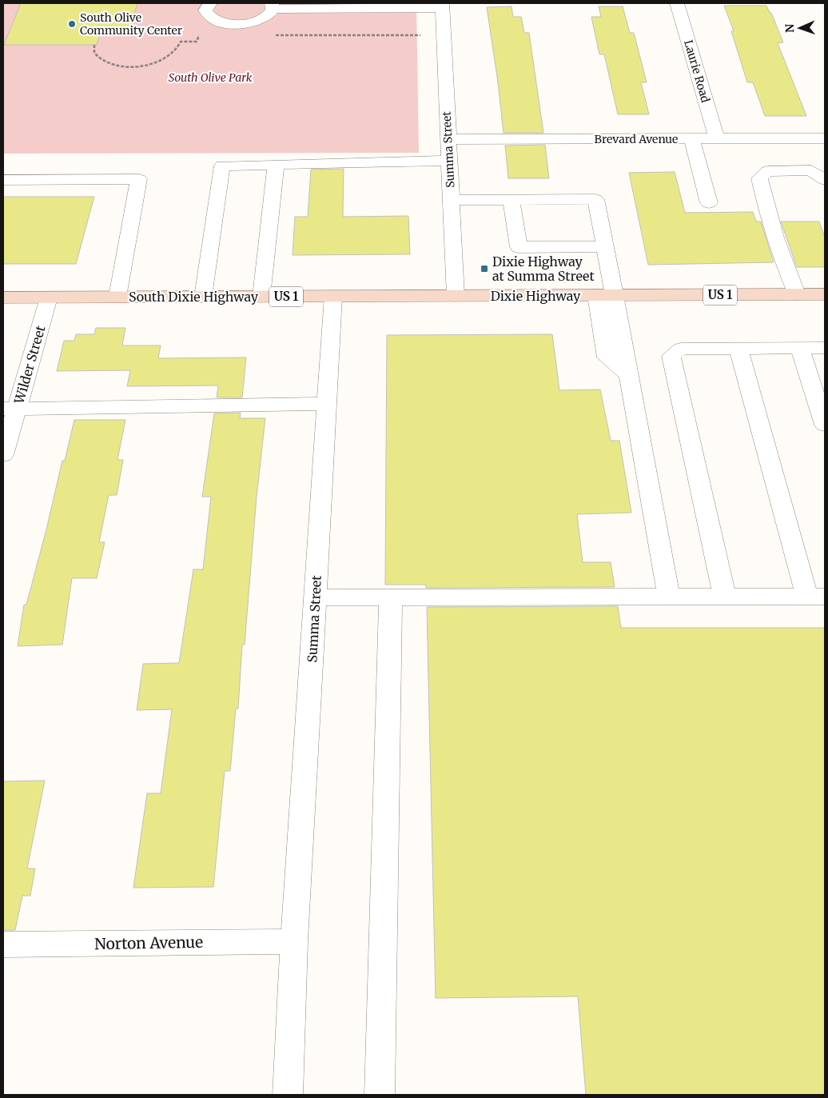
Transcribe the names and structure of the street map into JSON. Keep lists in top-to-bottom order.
{
  "streets": {
    "main road": ["US 1", "Dixie Highway", "South Dixie Highway"],
    "street": [
      "Laurie Road",
      "Brevard Avenue",
      "Summa Street",
      "Wilder Street",
      "Norton Avenue"
    ]
  },
  "crossings": [
    ["Laurie Road", "Brevard Avenue"],
    ["Brevard Avenue", "Summa Street"],
    ["Summa Street", "Dixie Highway"],
    ["Summa Street", "South Dixie Highway"],
    ["Summa Street", "Norton Avenue"],
    ["US 1", "Dixie Highway"],
    ["Dixie Highway", "South Dixie Highway"],
    ["South Dixie Highway", "Wilder Street"]
  ],
  "parks": ["South Olive Park"],
  "places": {
    "other": ["South Olive Community Center"],
    "transit": ["Dixie Highway at Summa Street"]
  },
  "north": "left"
}
